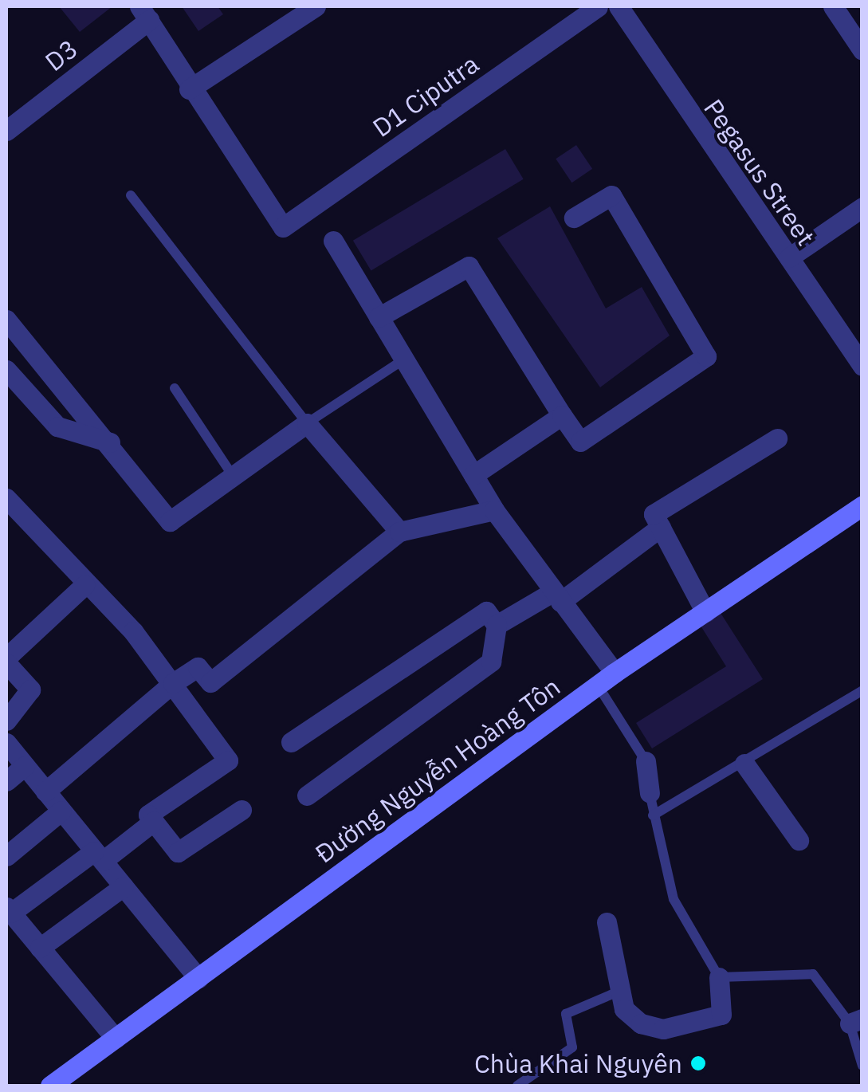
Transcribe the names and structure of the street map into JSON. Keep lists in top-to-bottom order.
{
  "streets": {
    "main road": ["Đường Nguyễn Hoàng Tôn"],
    "street": ["D3", "D1 Ciputra", "Pegasus Street"]
  },
  "places": ["Chùa Khai Nguyên"]
}
